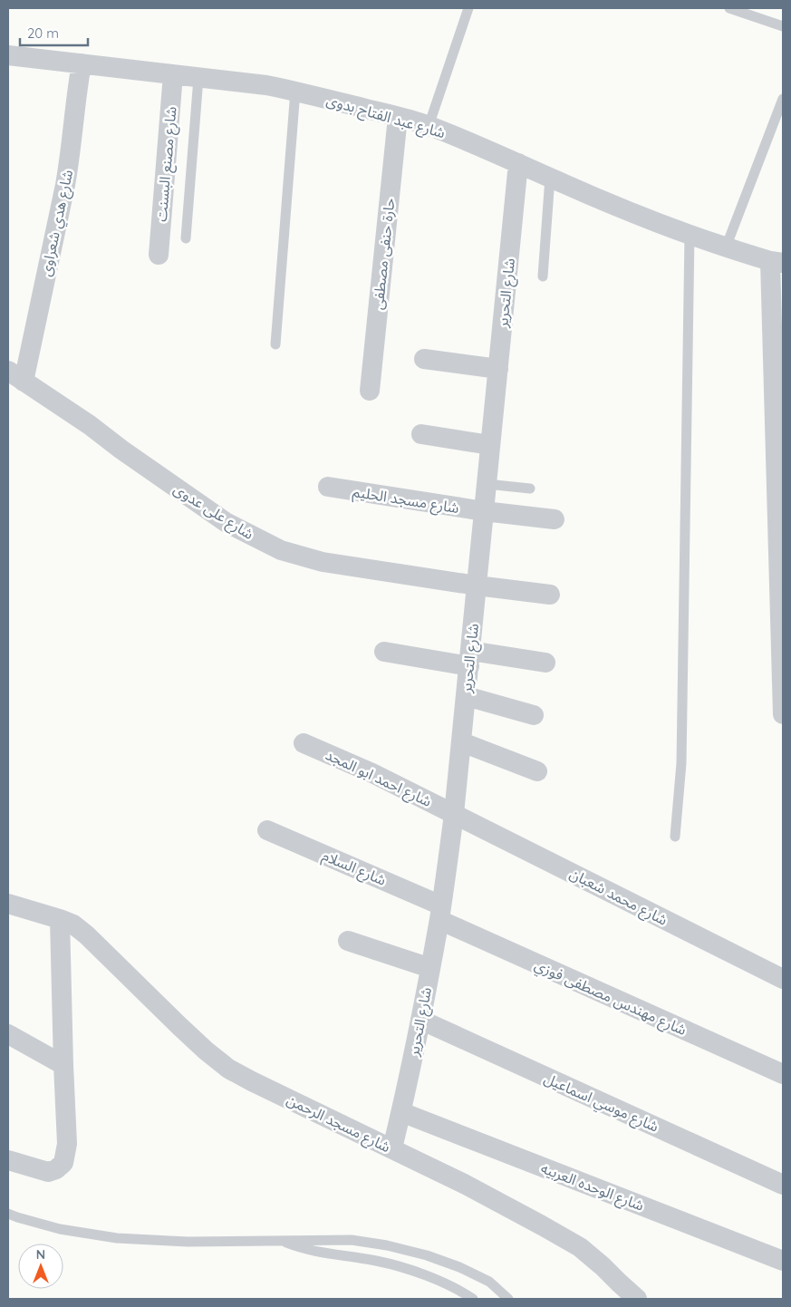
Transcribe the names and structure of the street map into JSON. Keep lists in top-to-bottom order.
{
  "streets": {
    "street": [
      "شارع عبد الفتاح بدوى",
      "شارع مصنع البسنت",
      "شارع هدي شعراوى",
      "حارة حنفى مصطفى",
      "شارع التحرير",
      "شارع مسجد الحليم",
      "شارع على عدوى",
      "شارع احمد ابو المجد",
      "شارع السلام",
      "شارع محمد شعبان",
      "شارع مهندس مصطفى فوزي",
      "شارع موسي اسماعيل",
      "شارع مسجد الرحمن",
      "شارع الوحده العربيه"
    ]
  },
  "crossings": [
    ["شارع عبد الفتاح بدوى", "شارع مصنع البسنت"],
    ["شارع عبد الفتاح بدوى", "شارع هدي شعراوى"],
    ["شارع عبد الفتاح بدوى", "حارة حنفى مصطفى"],
    ["شارع عبد الفتاح بدوى", "شارع التحرير"],
    ["شارع هدي شعراوى", "شارع على عدوى"],
    ["شارع التحرير", "شارع مسجد الحليم"],
    ["شارع التحرير", "شارع على عدوى"],
    ["شارع التحرير", "شارع احمد ابو المجد"],
    ["شارع التحرير", "شارع السلام"],
    ["شارع التحرير", "شارع محمد شعبان"],
    ["شارع التحرير", "شارع مهندس مصطفى فوزي"],
    ["شارع التحرير", "شارع موسي اسماعيل"],
    ["شارع التحرير", "شارع مسجد الرحمن"],
    ["شارع التحرير", "شارع الوحده العربيه"],
    ["شارع احمد ابو المجد", "شارع محمد شعبان"],
    ["شارع السلام", "شارع مهندس مصطفى فوزي"]
  ],
  "scale_bar": "20 m",
  "north": "top"
}
